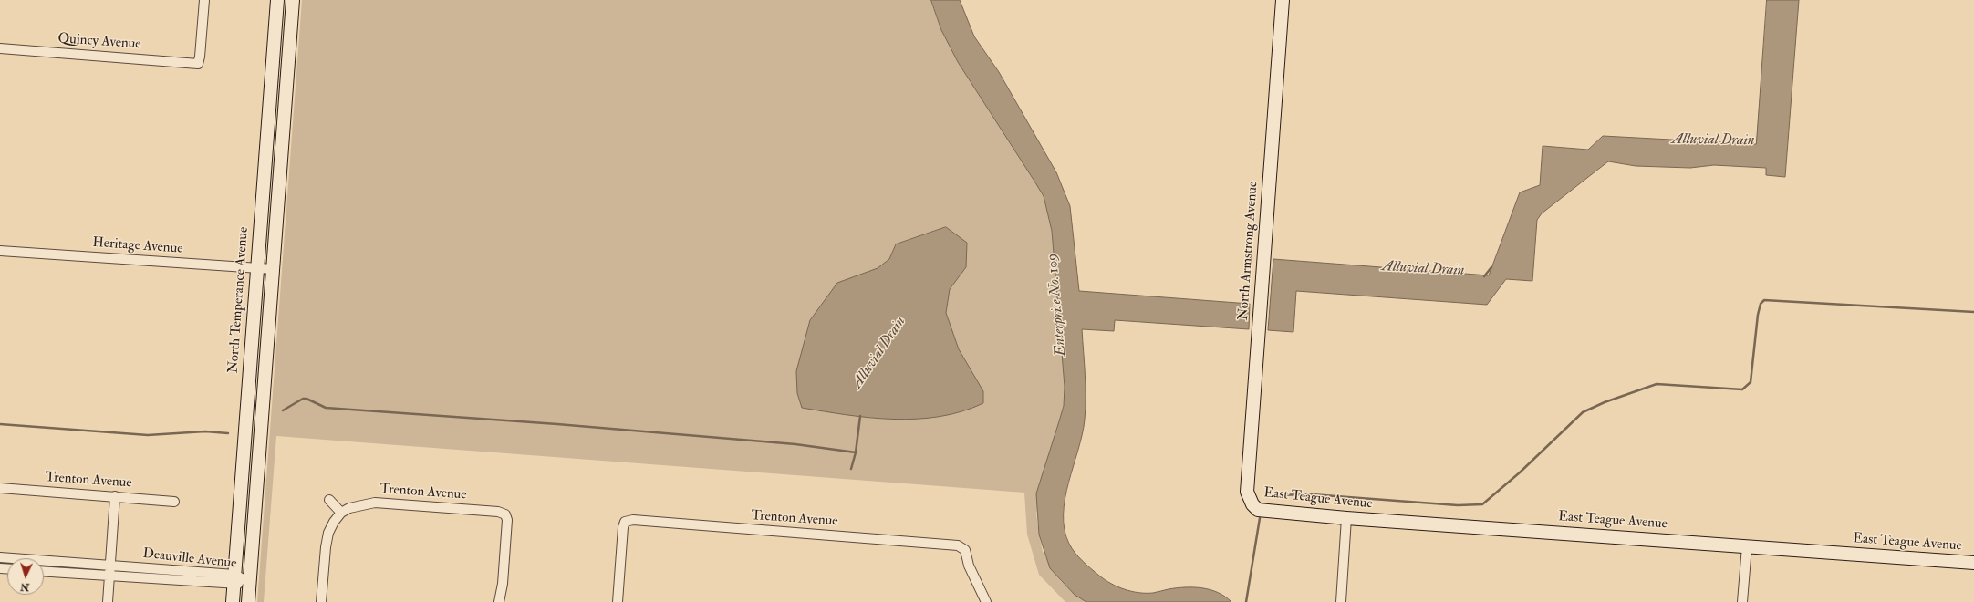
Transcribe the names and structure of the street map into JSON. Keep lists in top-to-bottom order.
{
  "streets": {
    "street": [
      "Quincy Avenue",
      "Heritage Avenue",
      "North Armstrong Avenue",
      "North Temperance Avenue",
      "Trenton Avenue",
      "East Teague Avenue",
      "Deauville Avenue"
    ]
  },
  "crossings": [
    ["Heritage Avenue", "North Temperance Avenue"],
    ["North Armstrong Avenue", "East Teague Avenue"],
    ["North Temperance Avenue", "Deauville Avenue"]
  ],
  "water": ["Alluvial Drain", "Enterprise No. 109"],
  "north": "bottom"
}
